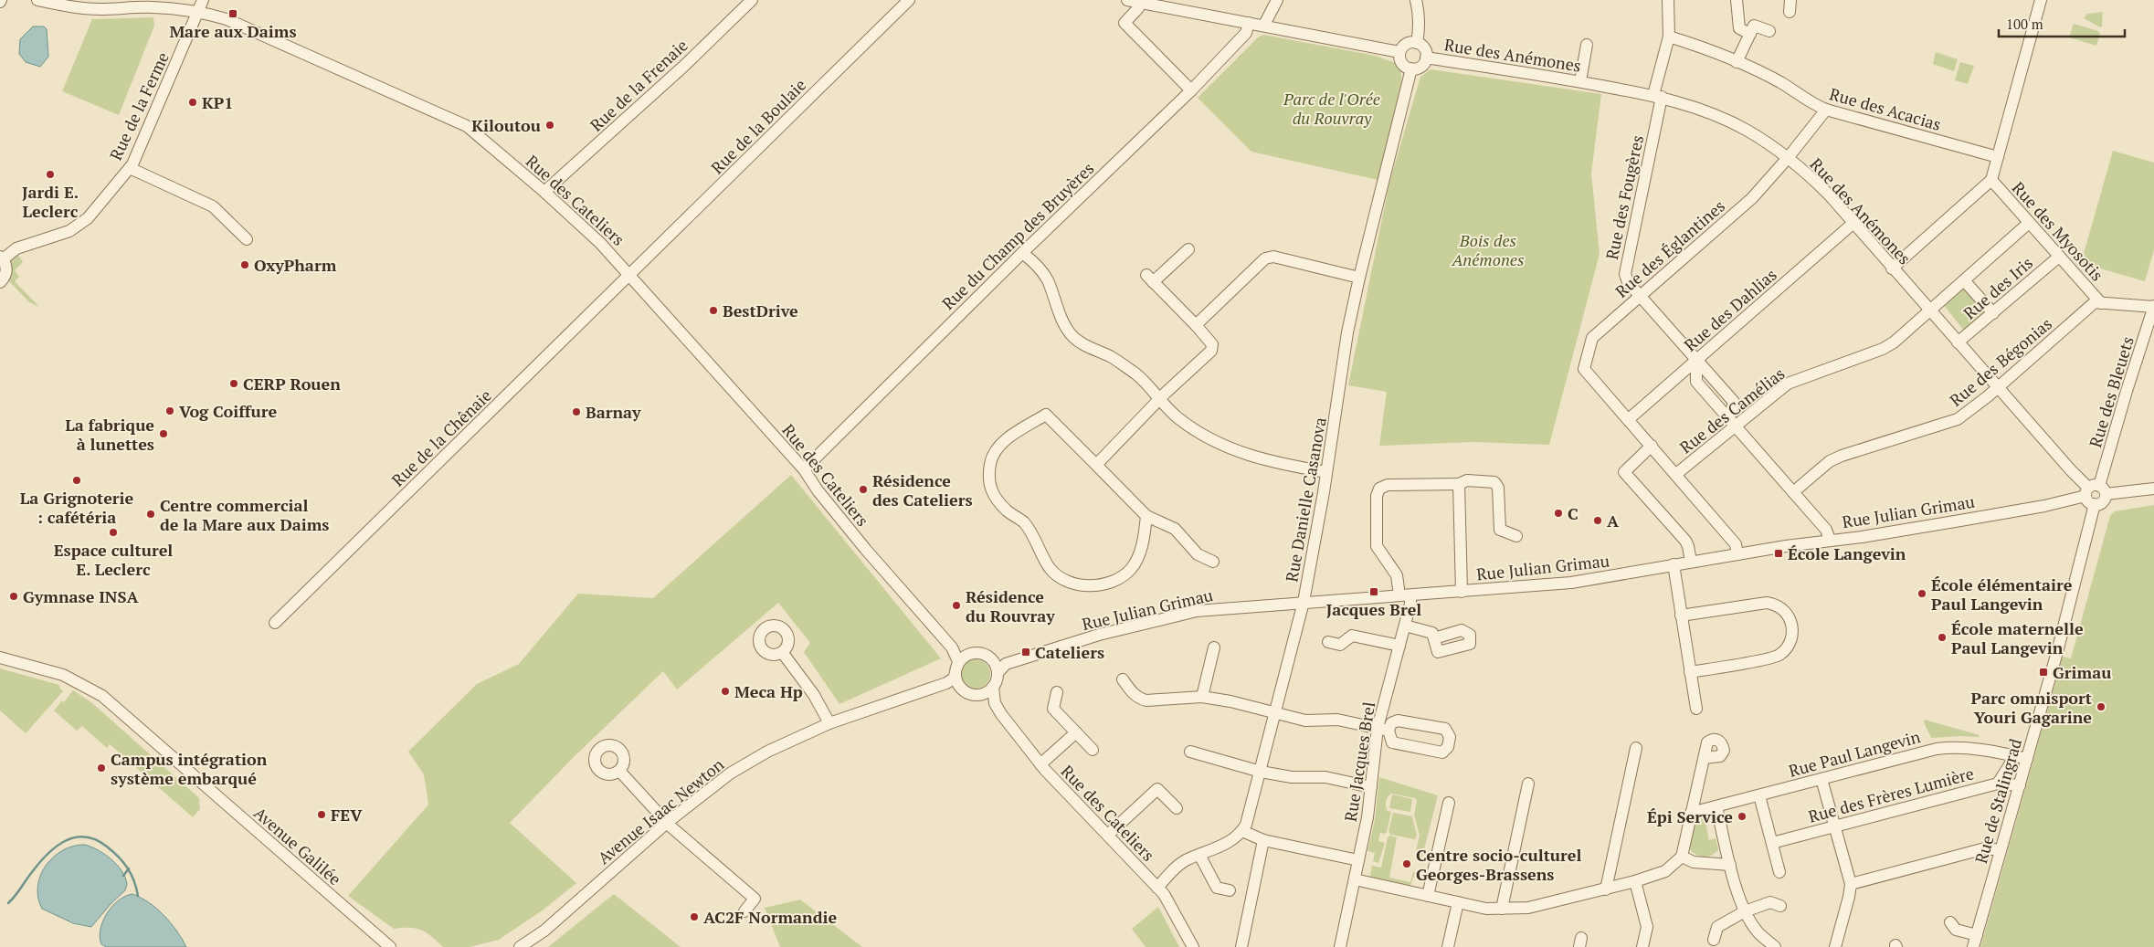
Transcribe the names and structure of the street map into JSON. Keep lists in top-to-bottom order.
{
  "streets": {
    "street": [
      "Rue des Anémones",
      "Rue de la Frenaie",
      "Rue de la Ferme",
      "Rue des Acacias",
      "Rue de la Boulaie",
      "Rue des Fougères",
      "Rue des Cateliers",
      "Rue des Myosotis",
      "Rue du Champ des Bruyères",
      "Rue des Églantines",
      "Rue des Iris",
      "Rue des Dahlias",
      "Rue des Bégonias",
      "Rue des Bleuets",
      "Rue des Camélias",
      "Rue de la Chênaie",
      "Rue Danielle Casanova",
      "Rue Julian Grimau",
      "Rue Paul Langevin",
      "Rue Jacques Brel",
      "Rue des Frères Lumière",
      "Rue de Stalingrad",
      "Avenue Isaac Newton",
      "Avenue Galilée"
    ]
  },
  "crossings": [
    ["Rue des Anémones", "Rue des Fougères"],
    ["Rue des Anémones", "Rue des Églantines"],
    ["Rue des Anémones", "Rue des Iris"],
    ["Rue des Anémones", "Rue des Dahlias"],
    ["Rue des Anémones", "Rue des Bégonias"],
    ["Rue des Anémones", "Rue des Bleuets"],
    ["Rue des Anémones", "Rue des Camélias"],
    ["Rue des Anémones", "Rue Danielle Casanova"],
    ["Rue des Anémones", "Rue Julian Grimau"],
    ["Rue des Anémones", "Rue de Stalingrad"],
    ["Rue de la Frenaie", "Rue des Cateliers"],
    ["Rue de la Ferme", "Rue des Cateliers"],
    ["Rue des Acacias", "Rue des Fougères"],
    ["Rue des Acacias", "Rue des Églantines"],
    ["Rue de la Boulaie", "Rue des Cateliers"],
    ["Rue de la Boulaie", "Rue de la Chênaie"],
    ["Rue des Fougères", "Rue des Églantines"],
    ["Rue des Fougères", "Rue des Dahlias"],
    ["Rue des Fougères", "Rue des Camélias"],
    ["Rue des Cateliers", "Rue du Champ des Bruyères"],
    ["Rue des Cateliers", "Rue de la Chênaie"],
    ["Rue des Cateliers", "Rue Julian Grimau"],
    ["Rue des Cateliers", "Avenue Isaac Newton"],
    ["Rue des Myosotis", "Rue des Iris"],
    ["Rue des Myosotis", "Rue des Bégonias"],
    ["Rue des Myosotis", "Rue des Camélias"],
    ["Rue des Églantines", "Rue des Dahlias"],
    ["Rue des Bleuets", "Rue Julian Grimau"],
    ["Rue Danielle Casanova", "Rue Julian Grimau"],
    ["Rue Julian Grimau", "Rue Jacques Brel"],
    ["Rue Julian Grimau", "Avenue Isaac Newton"],
    ["Rue Paul Langevin", "Rue de Stalingrad"],
    ["Rue des Frères Lumière", "Rue de Stalingrad"]
  ],
  "parks": ["Parc de l'Orée du Rouvray", "Bois des Anémones"],
  "places": {
    "transit": [
      "Mare aux Daims",
      "École Langevin",
      "Jacques Brel",
      "Cateliers",
      "Grimau"
    ],
    "other": [
      "KP1",
      "Kiloutou",
      "Jardi E. Leclerc",
      "OxyPharm",
      "BestDrive",
      "CERP Rouen",
      "Vog Coiffure",
      "Barnay",
      "La fabrique à lunettes",
      "La Grignoterie : cafétéria",
      "Résidence des Cateliers",
      "C",
      "Centre commercial de la Mare aux Daims",
      "A",
      "Espace culturel E. Leclerc",
      "École élémentaire Paul Langevin",
      "Gymnase INSA",
      "Résidence du Rouvray",
      "École maternelle Paul Langevin",
      "Meca Hp",
      "Parc omnisport Youri Gagarine",
      "Campus intégration système embarqué",
      "FEV",
      "Épi Service",
      "Centre socio-culturel Georges-Brassens",
      "AC2F Normandie"
    ]
  },
  "scale_bar": "100 m"
}
